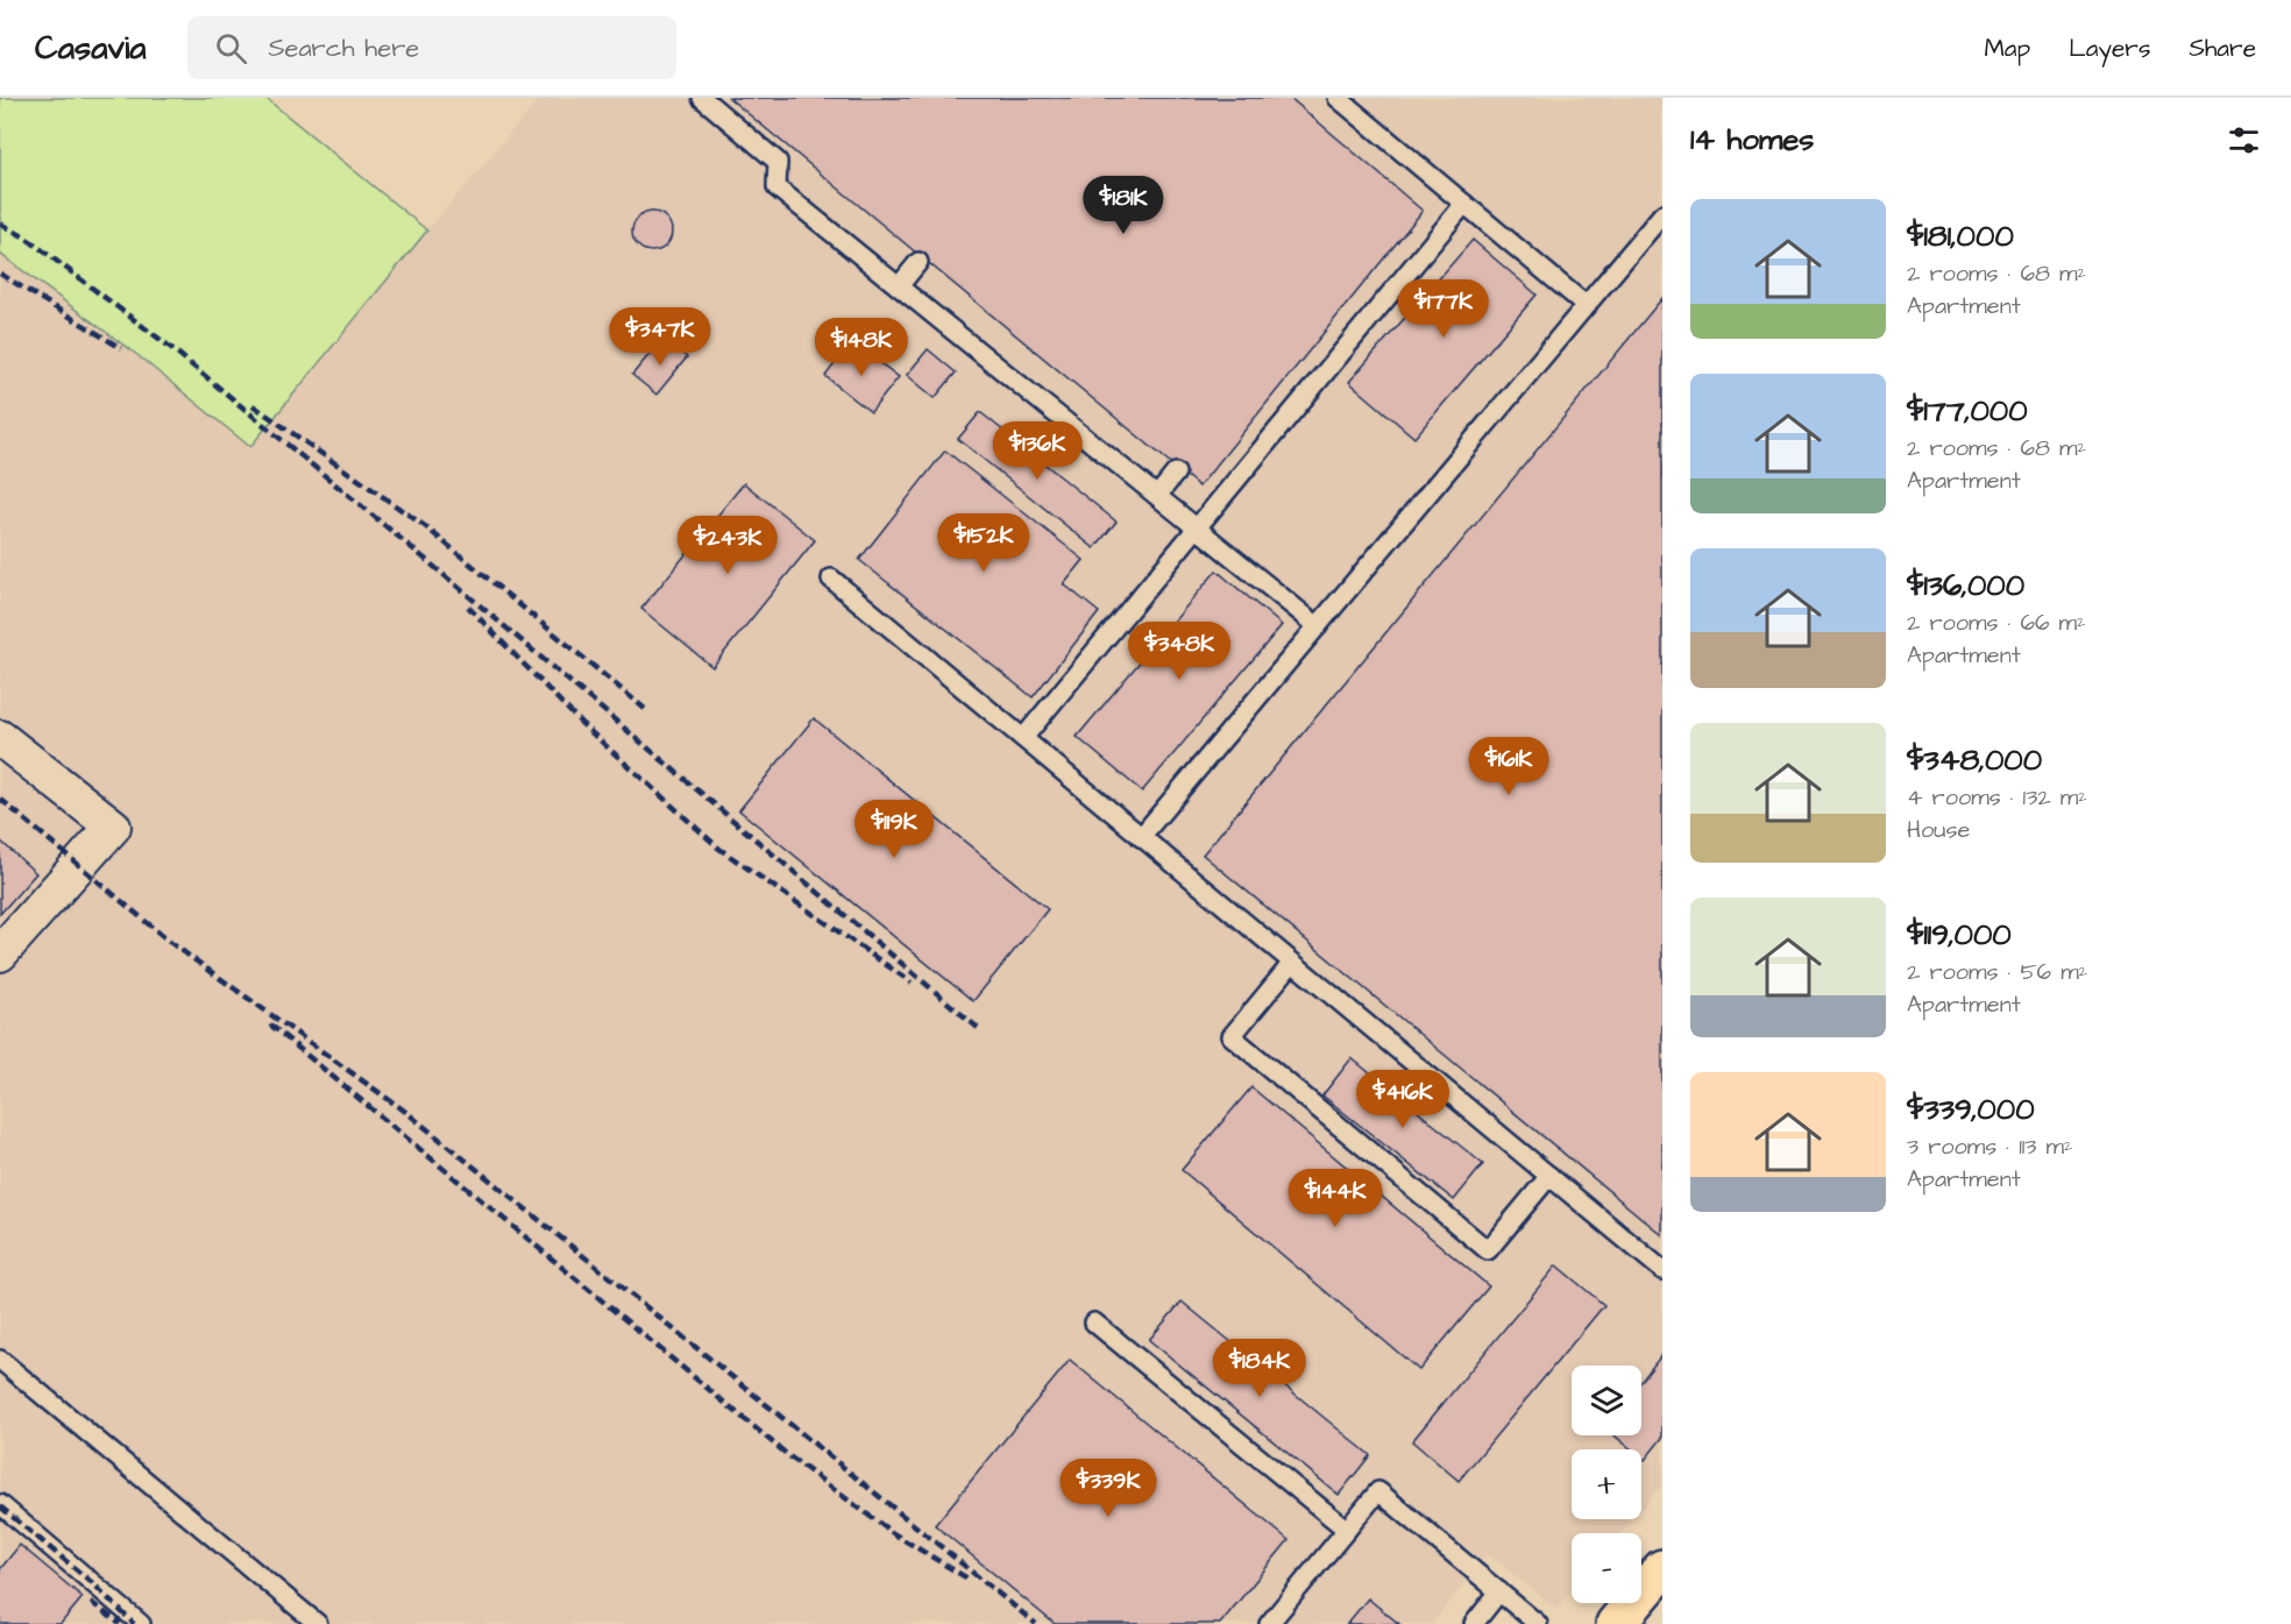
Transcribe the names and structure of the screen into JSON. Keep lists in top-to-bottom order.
{
  "page": {
    "header": "Casavia",
    "search": "Search here",
    "nav": ["Map", "Layers", "Share"],
    "heading": "14 homes",
    "price": [
      "$181K",
      "$177K",
      "$347K",
      "$148K",
      "$136K",
      "$152K",
      "$243K",
      "$348K",
      "$161K",
      "$119K",
      "$416K",
      "$144K",
      "$184K",
      "$339K"
    ],
    "list": [
      {
        "name": "$181,000",
        "note": "2 rooms · 68 m² · Apartment"
      },
      {
        "name": "$177,000",
        "note": "2 rooms · 68 m² · Apartment"
      },
      {
        "name": "$136,000",
        "note": "2 rooms · 66 m² · Apartment"
      },
      {
        "name": "$348,000",
        "note": "4 rooms · 132 m² · House"
      },
      {
        "name": "$119,000",
        "note": "2 rooms · 56 m² · Apartment"
      },
      {
        "name": "$339,000",
        "note": "3 rooms · 113 m² · Apartment"
      }
    ],
    "map_buttons": ["+", "−"]
  }
}
